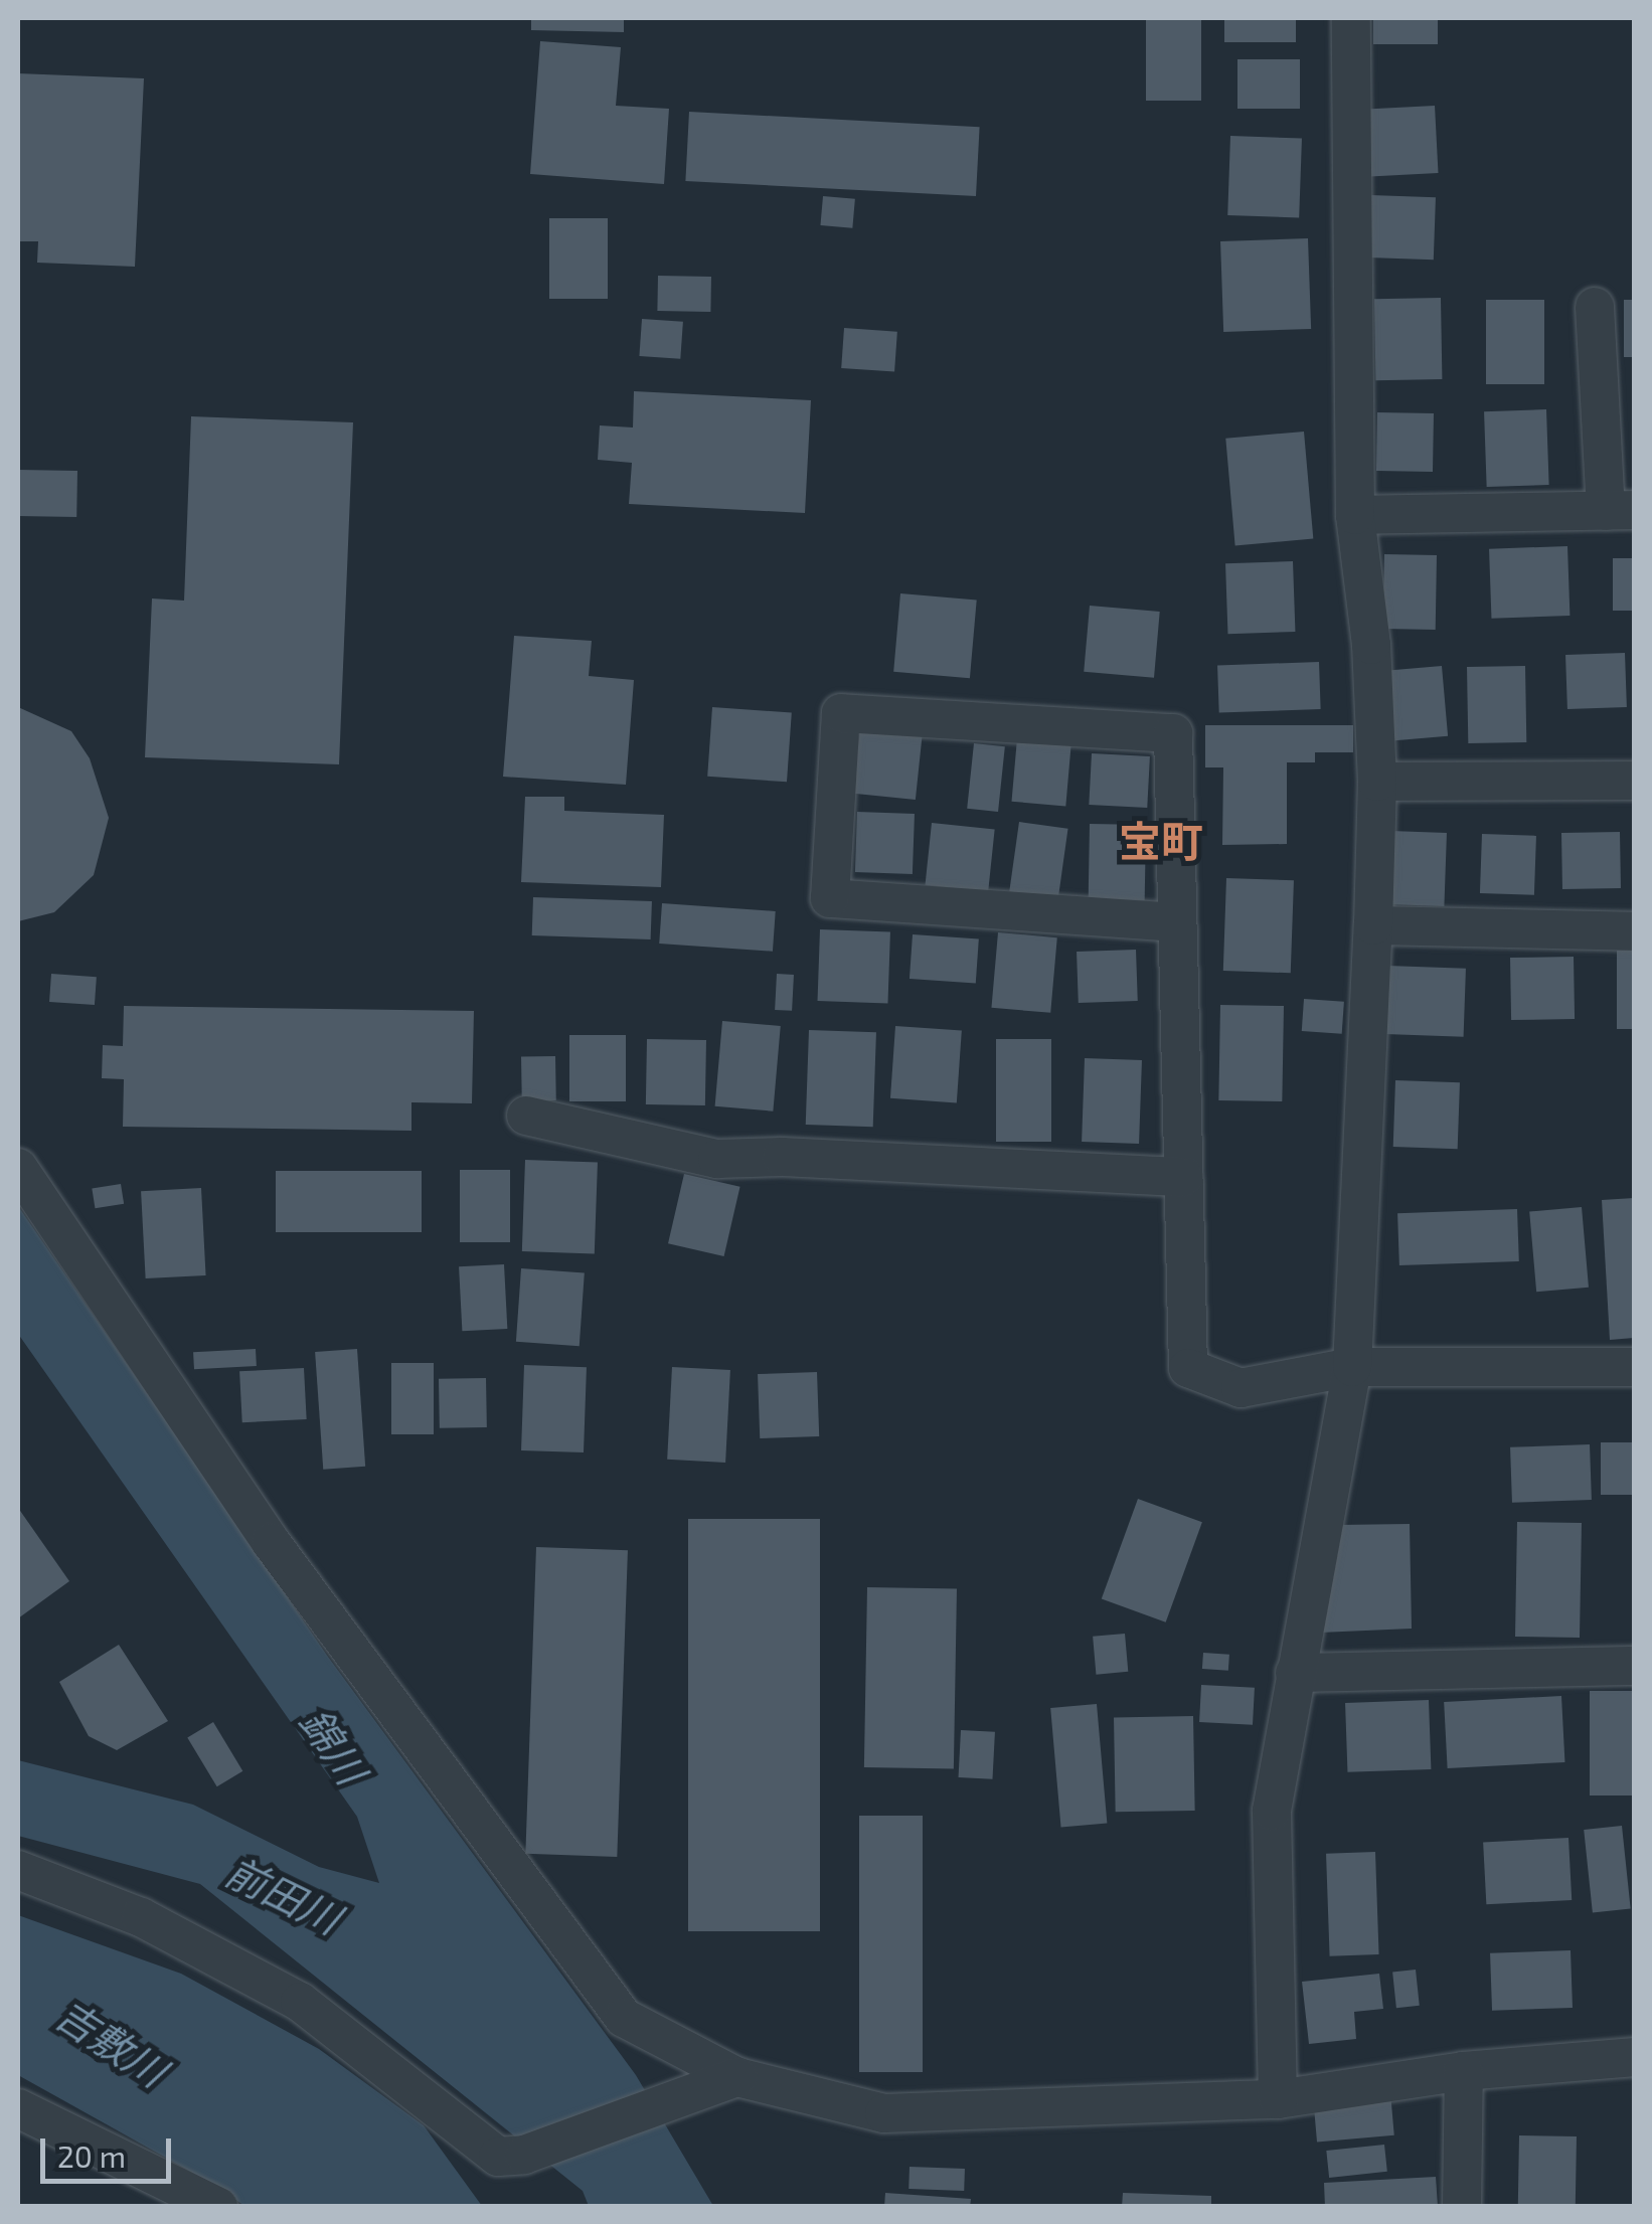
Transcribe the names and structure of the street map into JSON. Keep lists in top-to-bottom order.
{
  "districts": ["宝町"],
  "water": ["錦川", "前田川", "吉敷川"],
  "scale_bar": "20 m"
}
